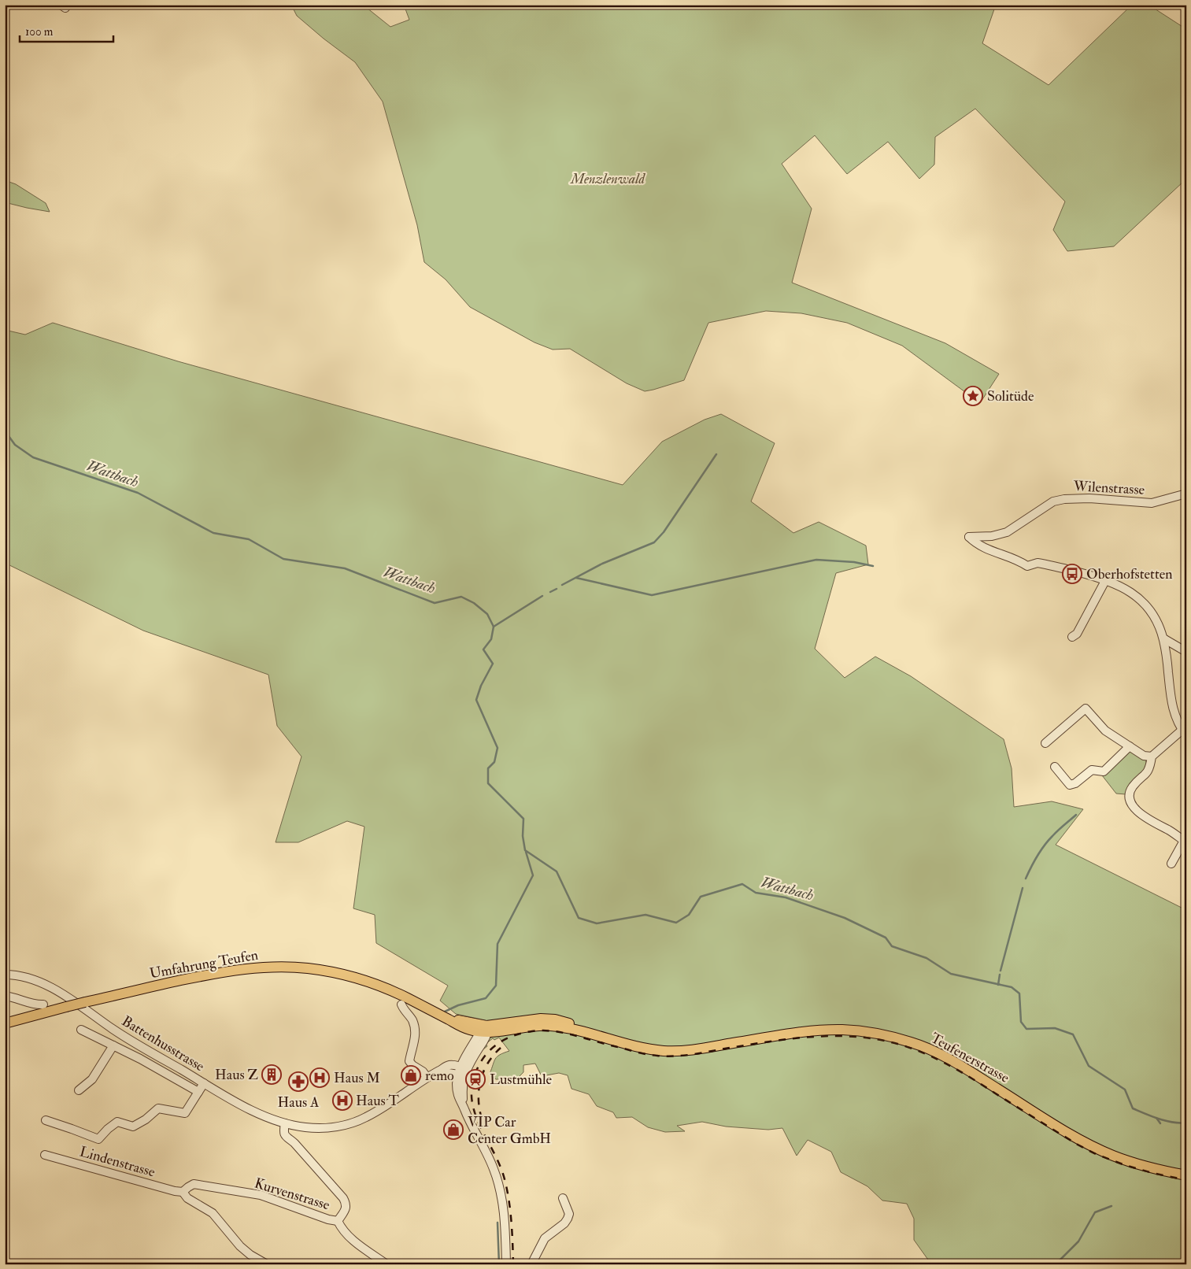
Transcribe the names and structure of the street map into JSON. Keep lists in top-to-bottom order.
{
  "streets": {
    "main road": ["Umfahrung Teufen", "Teufenerstrasse"],
    "street": [
      "Wilenstrasse",
      "Battenhusstrasse",
      "Lindenstrasse",
      "Kurvenstrasse"
    ]
  },
  "crossings": [
    ["Umfahrung Teufen", "Teufenerstrasse"],
    ["Battenhusstrasse", "Kurvenstrasse"],
    ["Lindenstrasse", "Kurvenstrasse"]
  ],
  "water": ["Wattbach"],
  "parks": ["Menzlenwald"],
  "places": {
    "place": ["Solitüde"],
    "bus stop": ["Oberhofstetten"],
    "building": ["Haus Z"],
    "shop": ["remo", "VIP Car Center GmbH"],
    "hospital": ["Haus M", "Haus T"],
    "station": ["Lustmühle"],
    "pharmacy": ["Haus A"]
  },
  "scale_bar": "100 m"
}
